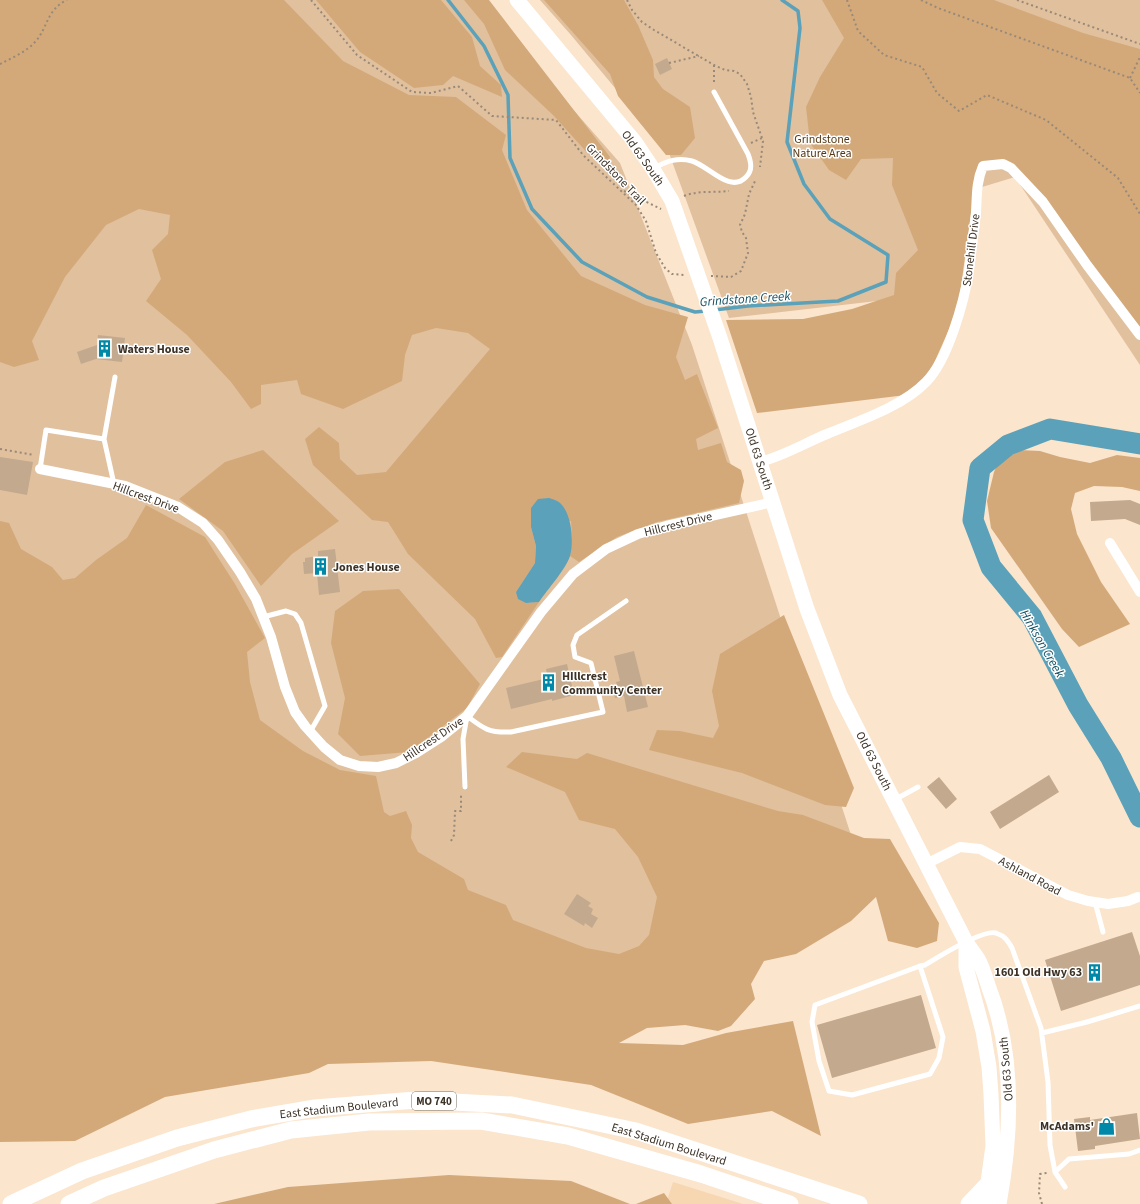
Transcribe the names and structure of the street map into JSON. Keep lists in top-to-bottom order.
{
  "streets": {
    "main road": ["Old 63 South", "MO 740", "East Stadium Boulevard"],
    "street": ["Stonehill Drive", "Hillcrest Drive", "Ashland Road"],
    "path": ["Grindstone Trail"]
  },
  "crossings": [
    ["Old 63 South", "Grindstone Trail"],
    ["Old 63 South", "Stonehill Drive"],
    ["Old 63 South", "Hillcrest Drive"],
    ["Old 63 South", "Ashland Road"]
  ],
  "water": ["Grindstone Creek", "Hinkson Creek"],
  "parks": ["Grindstone Nature Area"],
  "places": {
    "building": [
      "Waters House",
      "Jones House",
      "HIllcrest Community Center",
      "1601 Old Hwy 63"
    ],
    "shop": ["McAdams'"]
  }
}
